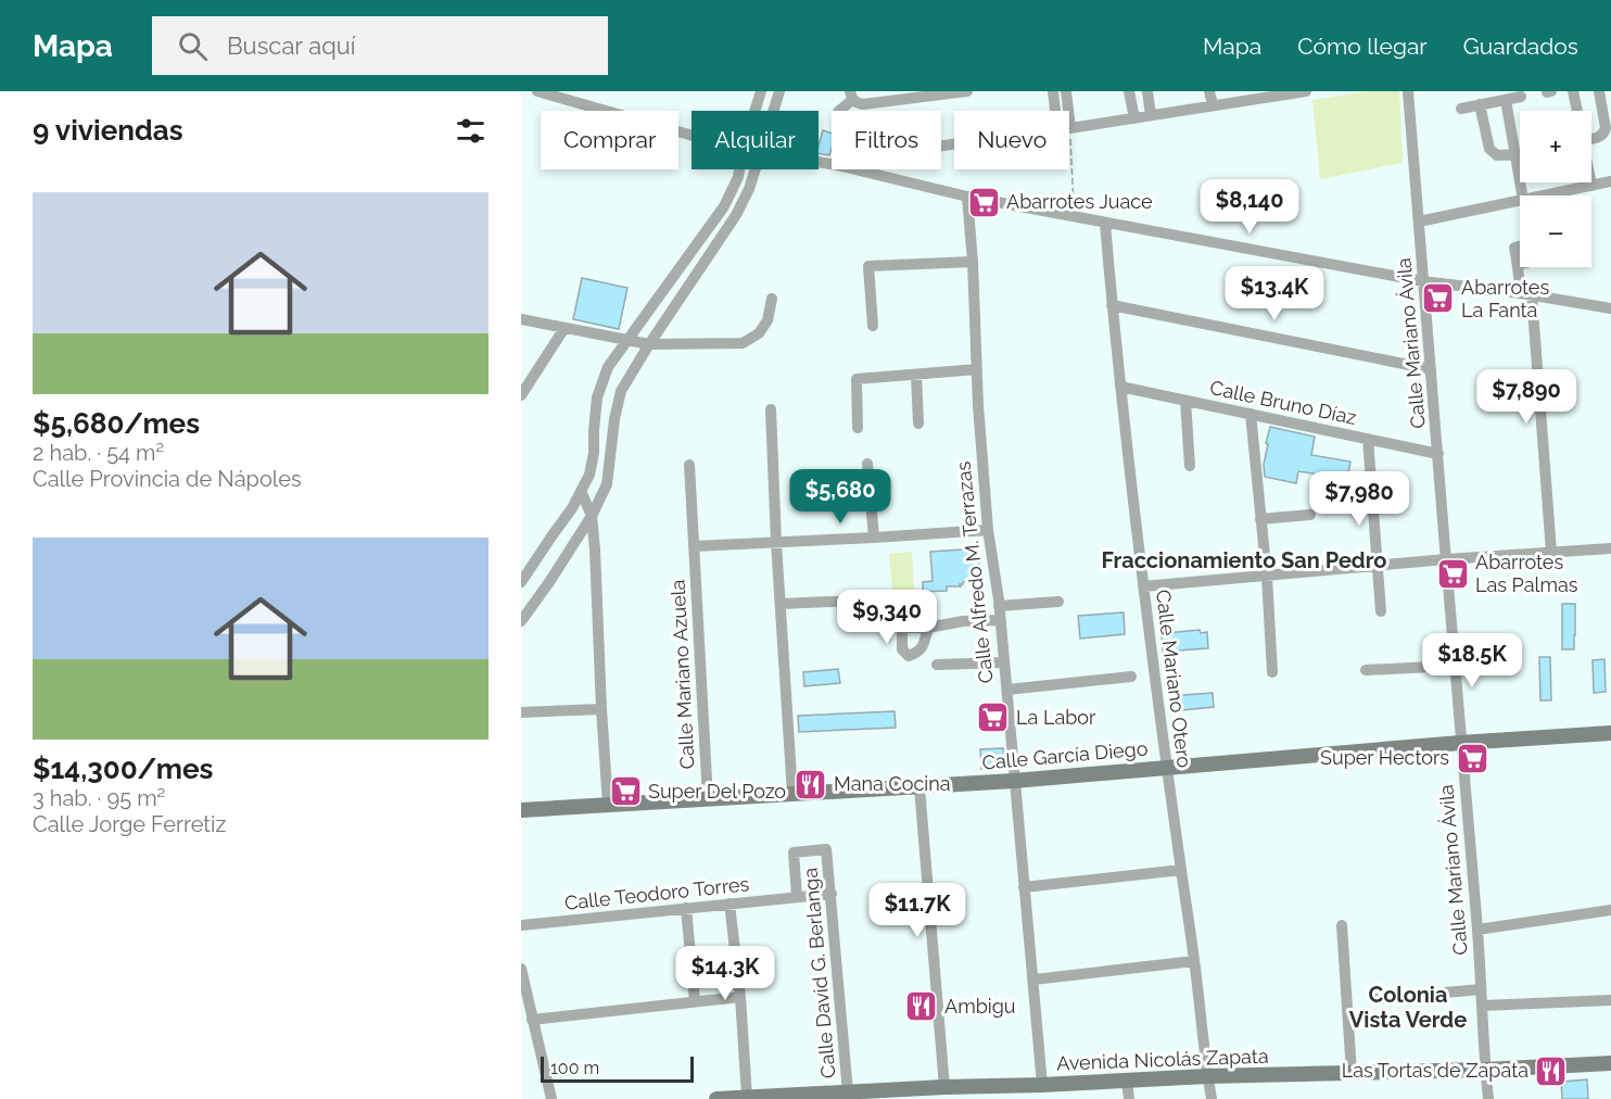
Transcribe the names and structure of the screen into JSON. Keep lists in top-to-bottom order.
{
  "streets": {
    "street": [
      "Calle Mariano Ávila",
      "Calle Bruno Díaz",
      "Calle Alfredo M. Terrazas",
      "Calle Mariano Azuela",
      "Calle Mariano Otero",
      "Calle García Diego",
      "Calle Teodoro Torres",
      "Calle David G. Berlanga",
      "Avenida Nicolás Zapata"
    ]
  },
  "crossings": [
    ["Calle Mariano Ávila", "Calle Bruno Díaz"],
    ["Calle Mariano Ávila", "Calle García Diego"],
    ["Calle Mariano Ávila", "Avenida Nicolás Zapata"],
    ["Calle Bruno Díaz", "Calle Mariano Otero"],
    ["Calle Alfredo M. Terrazas", "Calle García Diego"],
    ["Calle Alfredo M. Terrazas", "Avenida Nicolás Zapata"],
    ["Calle Mariano Azuela", "Calle García Diego"],
    ["Calle Mariano Otero", "Calle García Diego"],
    ["Calle Mariano Otero", "Avenida Nicolás Zapata"],
    ["Calle Teodoro Torres", "Calle David G. Berlanga"],
    ["Calle David G. Berlanga", "Avenida Nicolás Zapata"]
  ],
  "districts": ["Fraccionamiento San Pedro", "Colonia Vista Verde"],
  "places": {
    "supermarket": [
      "Abarrotes Juace",
      "Abarrotes La Fanta",
      "Abarrotes Las Palmas",
      "La Labor",
      "Super Hectors",
      "Super Del Pozo"
    ],
    "restaurant": ["Mana Cocina", "Ambigu", "Las Tortas de Zapata"]
  },
  "scale_bar": "100 m",
  "page": {
    "header": "Mapa",
    "search": "Buscar aquí",
    "nav": ["Mapa", "Cómo llegar", "Guardados"],
    "heading": "9 viviendas",
    "map_buttons": ["+", "−"],
    "chip": [
      "Comprar",
      "Alquilar",
      "Filtros",
      "Nuevo"
    ],
    "list": [
      {
        "name": "$5,680/mes",
        "note": "2 hab. · 54 m² · Calle Provincia de Nápoles"
      },
      {
        "name": "$14,300/mes",
        "note": "3 hab. · 95 m² · Calle Jorge Ferretiz"
      }
    ],
    "price": [
      "$8,140",
      "$13.4K",
      "$7,890",
      "$5,680",
      "$7,980",
      "$9,340",
      "$18.5K",
      "$11.7K",
      "$14.3K"
    ],
    "scale": "100 m"
  }
}
